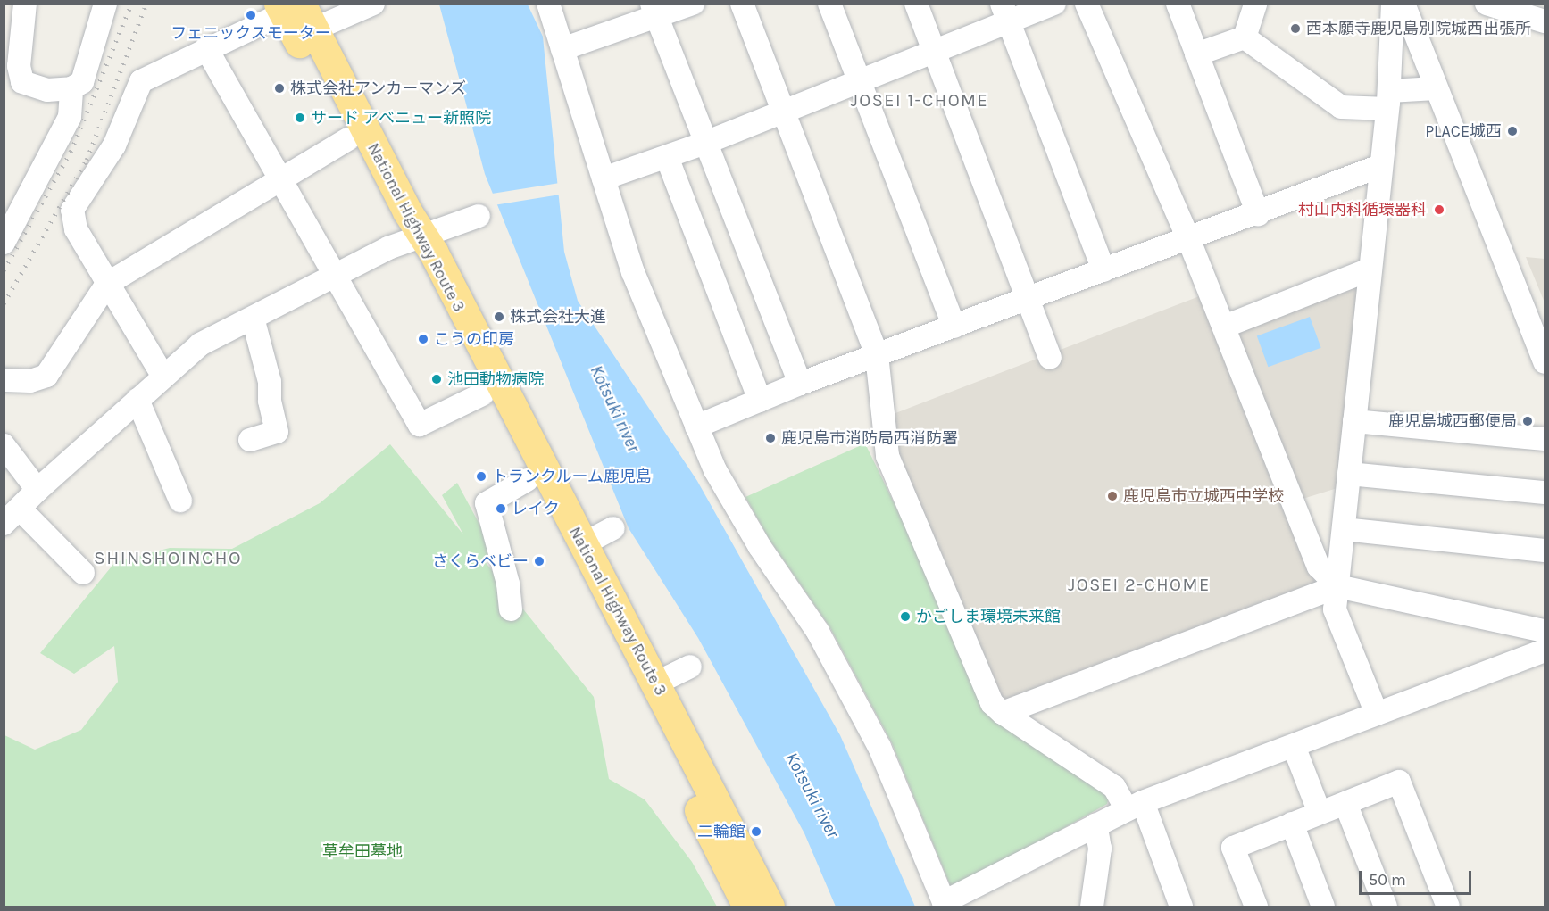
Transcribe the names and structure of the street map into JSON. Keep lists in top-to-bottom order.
{
  "streets": {
    "highway": ["National Highway Route 3"]
  },
  "districts": ["JOSEI 1-CHOME", "SHINSHOINCHO", "JOSEI 2-CHOME"],
  "water": ["Kotsuki river"],
  "parks": ["草牟田墓地"],
  "places": [
    "フェニックスモーター",
    "西本願寺鹿児島別院城西出張所",
    "株式会社アンカーマンズ",
    "サード アベニュー新照院",
    "PLACE城西",
    "村山内科循環器科",
    "株式会社大進",
    "こうの印房",
    "池田動物病院",
    "鹿児島城西郵便局",
    "鹿児島市消防局西消防署",
    "トランクルーム鹿児島",
    "鹿児島市立城西中学校",
    "レイク",
    "さくらベビー",
    "かごしま環境未来館",
    "二輪館"
  ],
  "scale_bar": "50 m"
}
